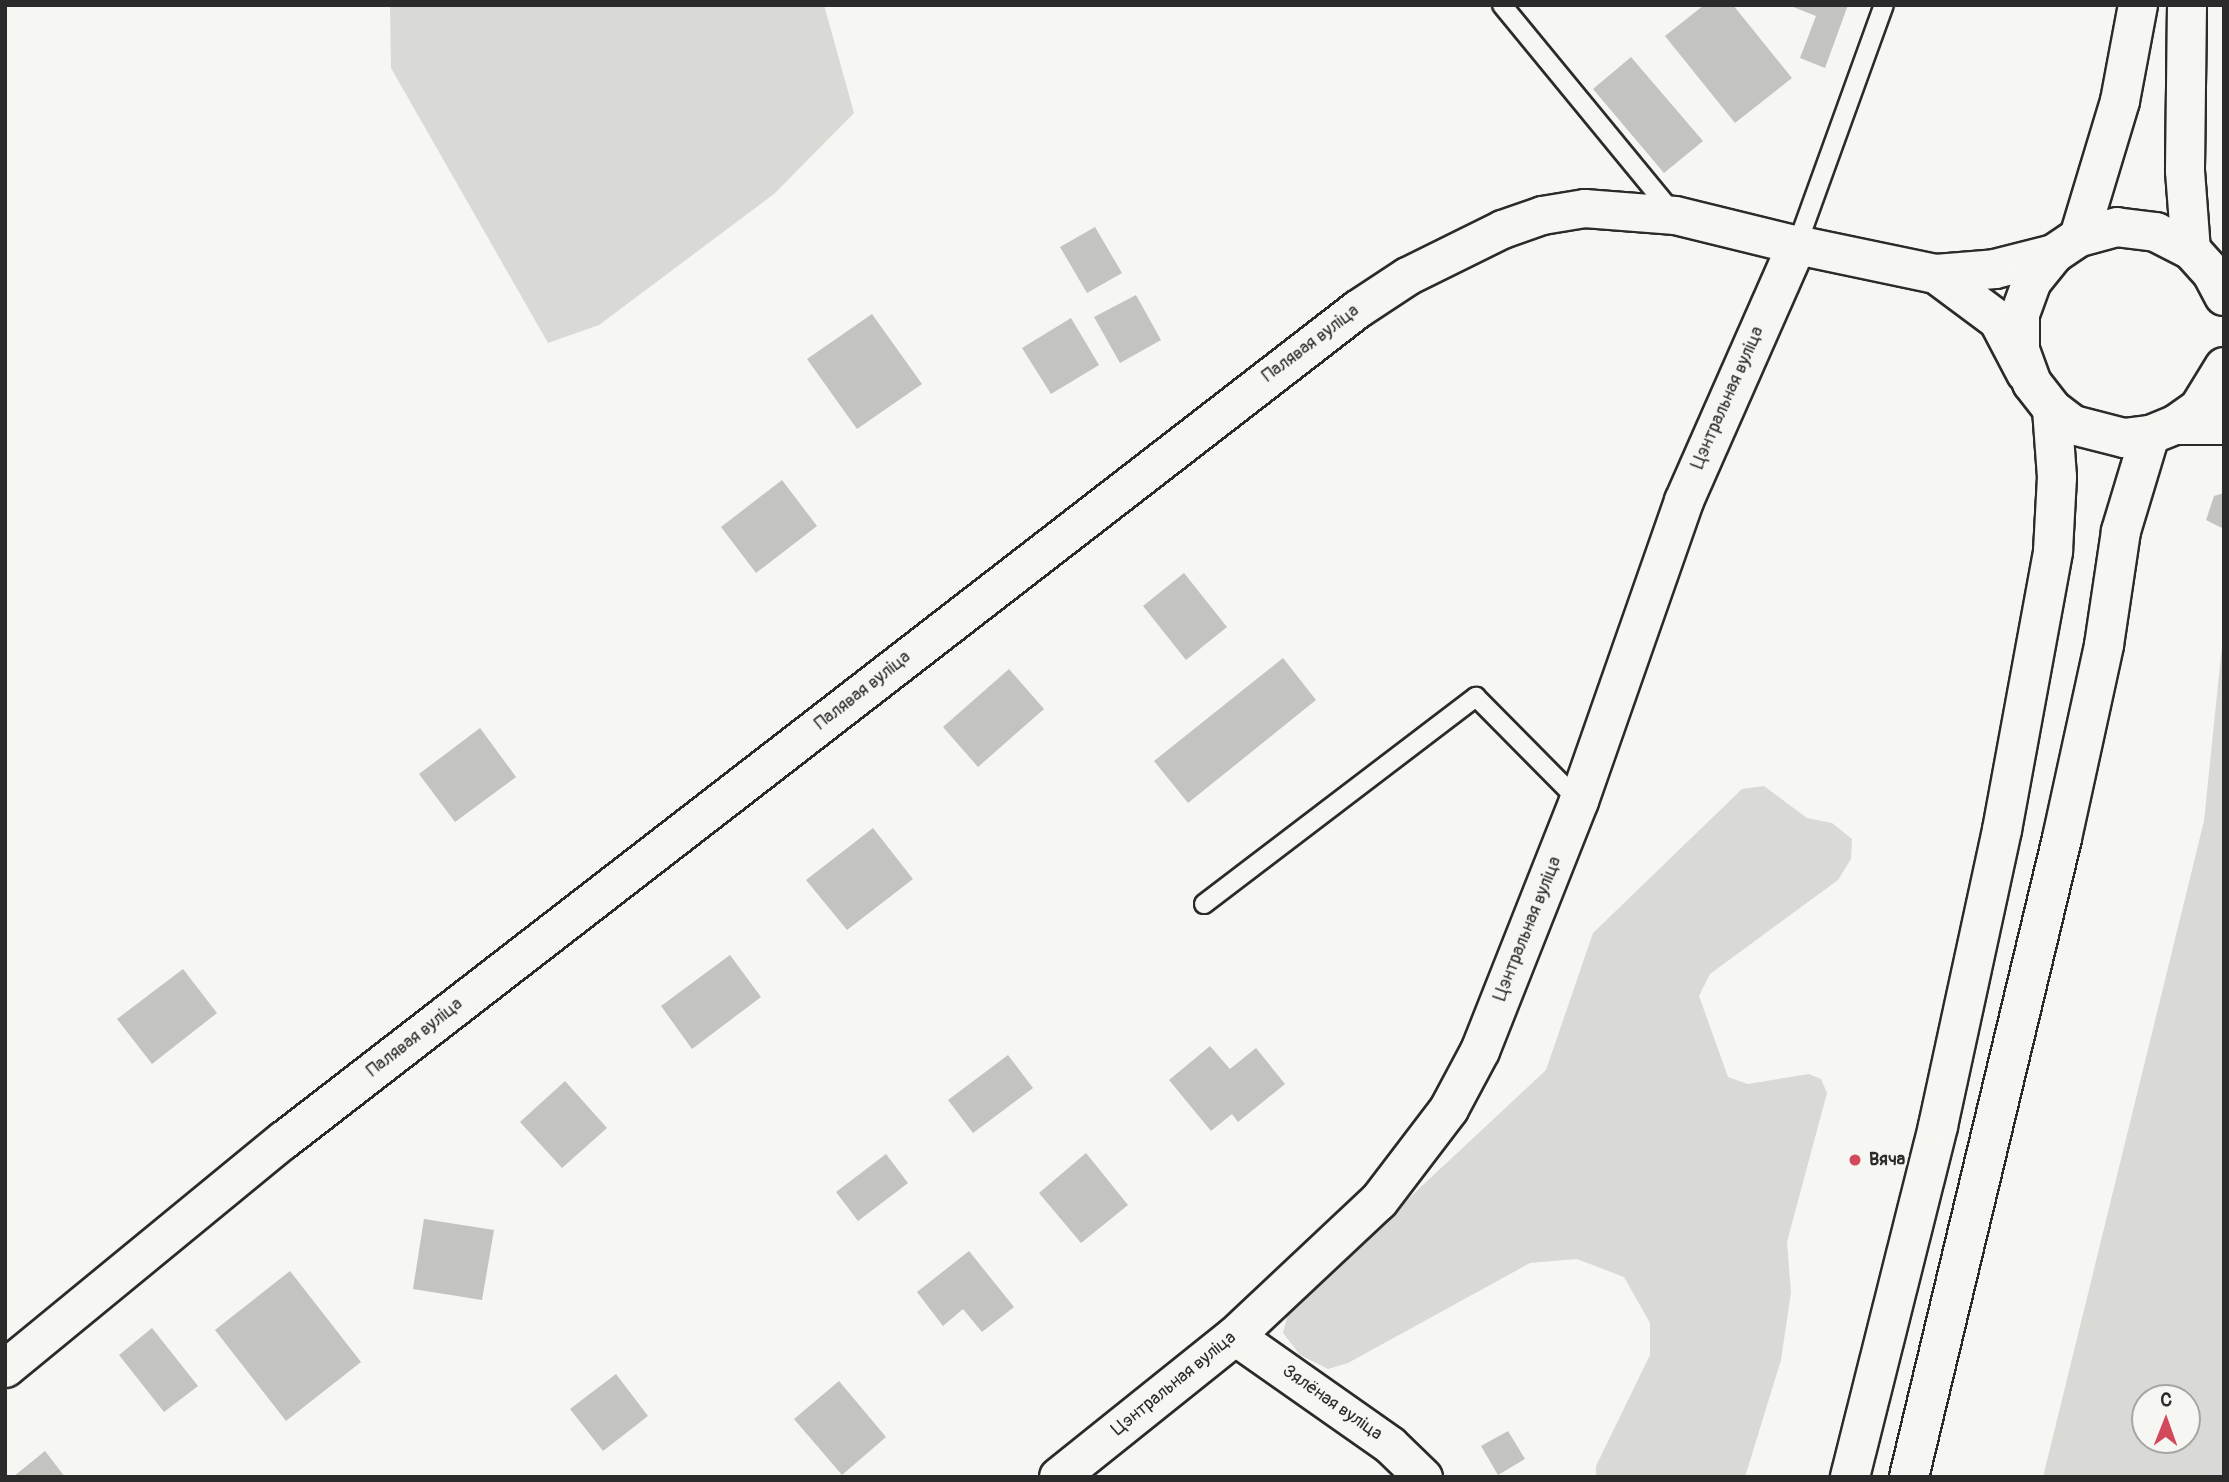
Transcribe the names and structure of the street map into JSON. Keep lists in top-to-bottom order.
{
  "streets": {
    "main road": ["Цэнтральная вуліца"],
    "street": ["Палявая вуліца", "Зялёная вуліца"]
  },
  "crossings": [
    ["Палявая вуліца", "Цэнтральная вуліца"],
    ["Цэнтральная вуліца", "Зялёная вуліца"]
  ],
  "places": ["Вяча"],
  "north": "top"
}
